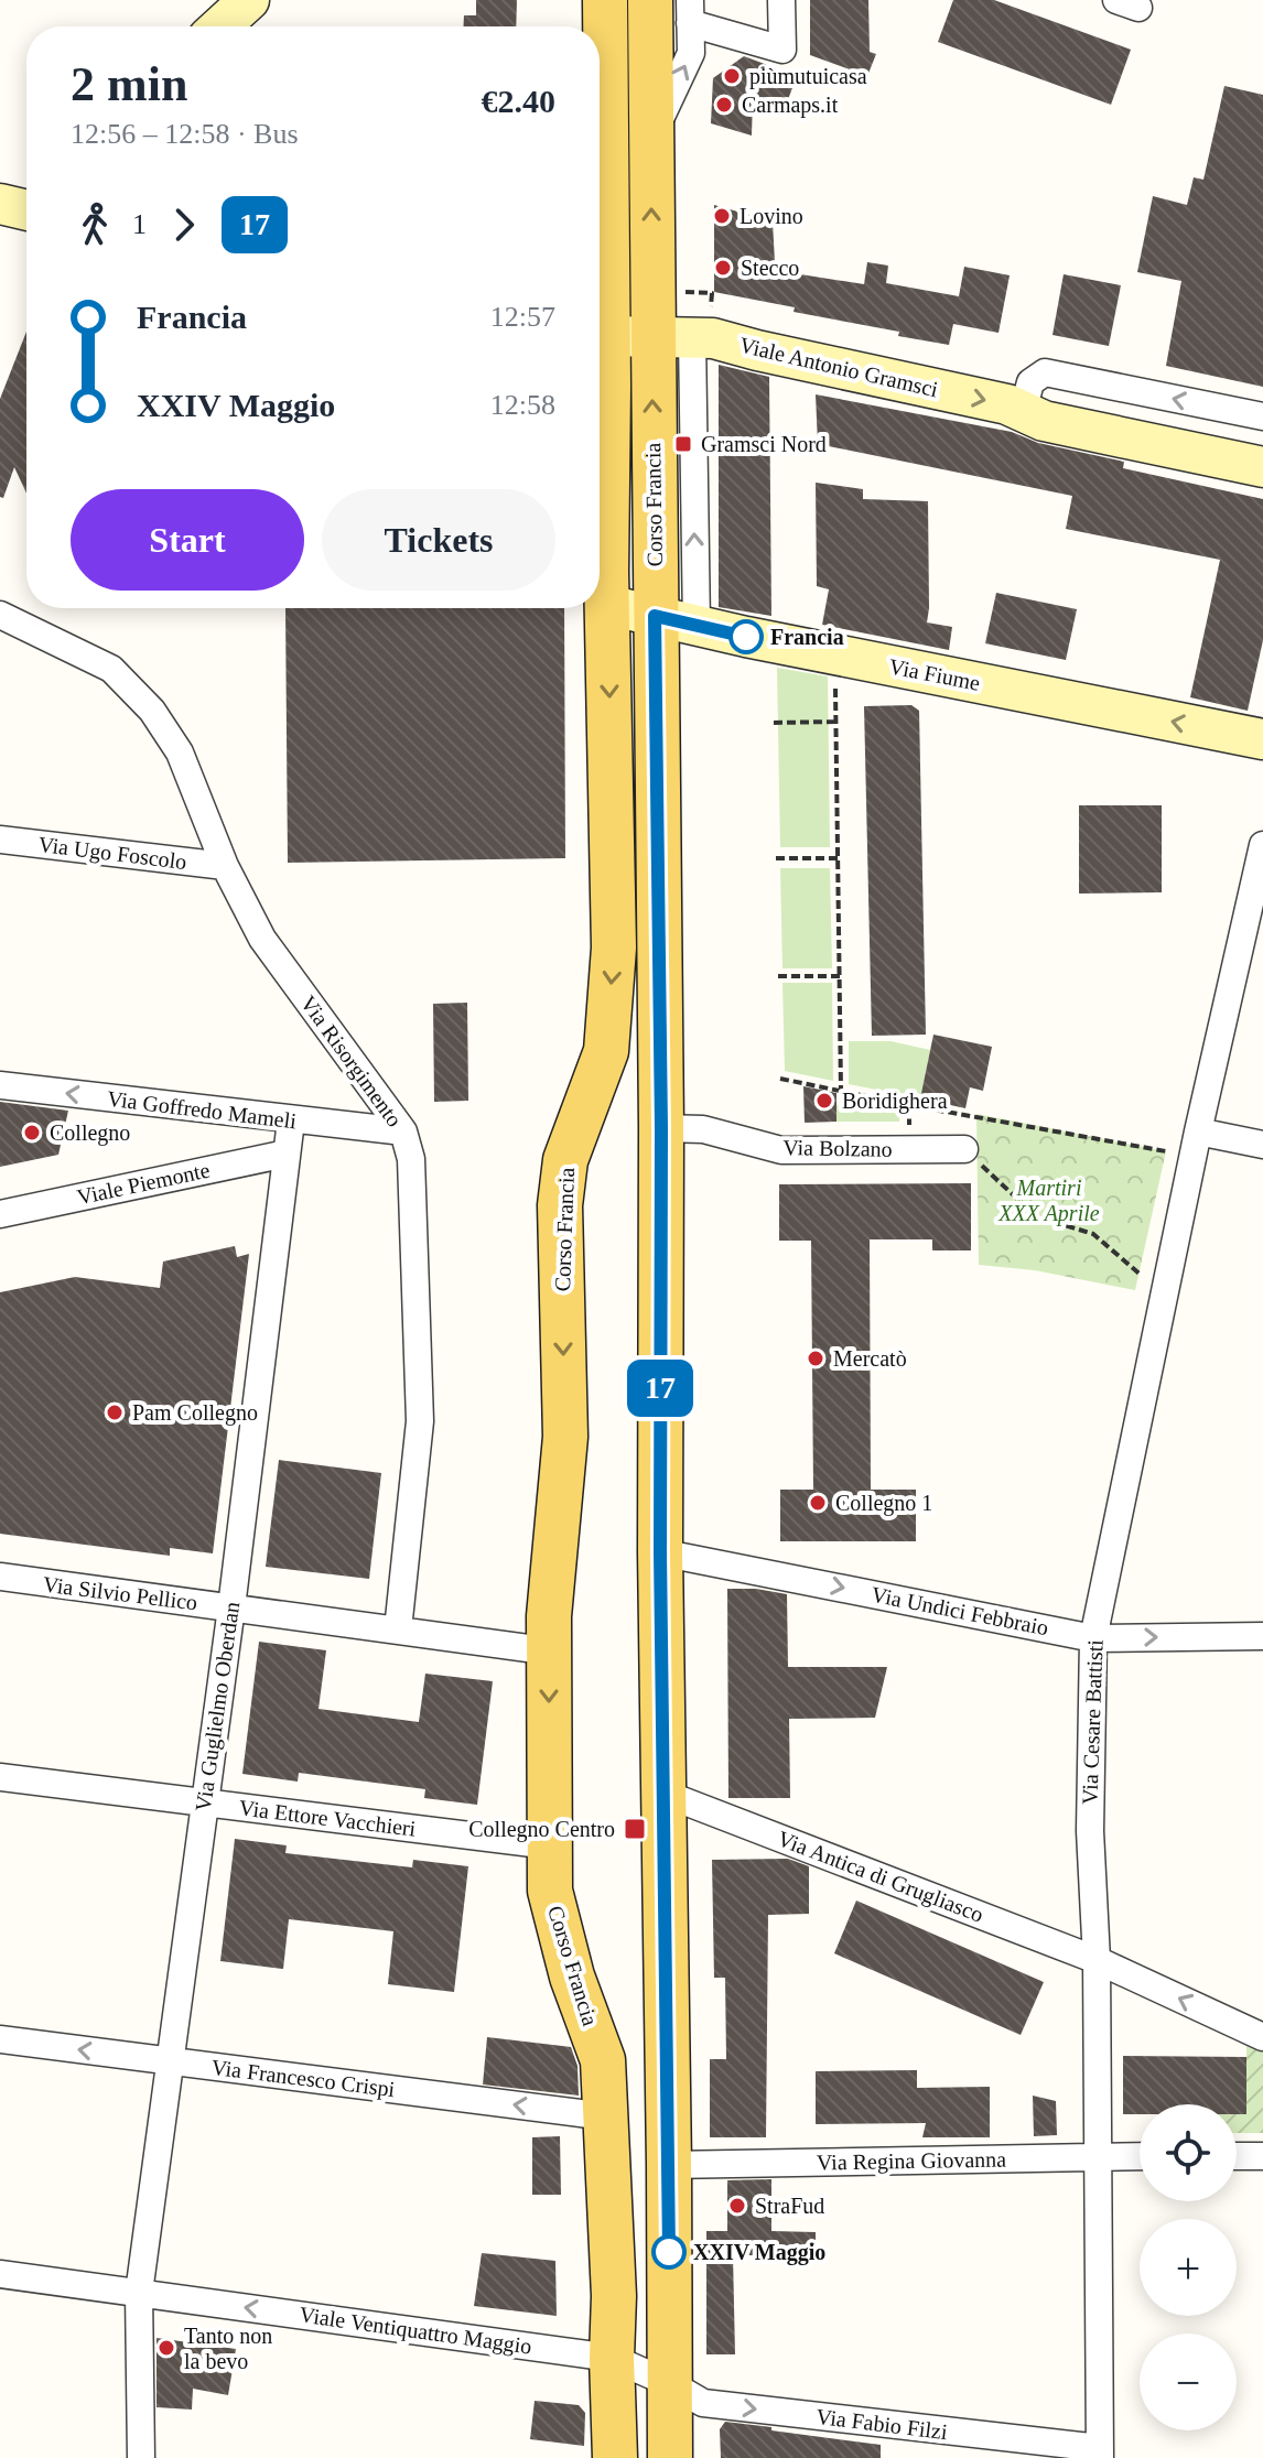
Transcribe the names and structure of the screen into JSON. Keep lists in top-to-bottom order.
{
  "streets": {
    "main road": ["Corso Francia"],
    "street": [
      "Viale Antonio Gramsci",
      "Via Fiume",
      "Via Ugo Foscolo",
      "Via Risorgimento",
      "Via Goffredo Mameli",
      "Via Bolzano",
      "Viale Piemonte",
      "Via Silvio Pellico",
      "Via Undici Febbraio",
      "Via Guglielmo Oberdan",
      "Via Cesare Battisti",
      "Via Ettore Vacchieri",
      "Via Antica di Grugliasco",
      "Via Francesco Crispi",
      "Via Regina Giovanna",
      "Viale Ventiquattro Maggio",
      "Via Fabio Filzi"
    ]
  },
  "crossings": [
    ["Viale Antonio Gramsci", "Corso Francia"],
    ["Corso Francia", "Via Fiume"],
    ["Corso Francia", "Via Bolzano"],
    ["Corso Francia", "Via Undici Febbraio"],
    ["Corso Francia", "Via Ettore Vacchieri"],
    ["Corso Francia", "Via Antica di Grugliasco"],
    ["Corso Francia", "Via Francesco Crispi"],
    ["Corso Francia", "Via Regina Giovanna"],
    ["Corso Francia", "Viale Ventiquattro Maggio"],
    ["Corso Francia", "Via Fabio Filzi"],
    ["Via Ugo Foscolo", "Via Risorgimento"],
    ["Via Risorgimento", "Via Goffredo Mameli"],
    ["Via Risorgimento", "Via Silvio Pellico"],
    ["Via Goffredo Mameli", "Via Guglielmo Oberdan"],
    ["Viale Piemonte", "Via Guglielmo Oberdan"],
    ["Via Silvio Pellico", "Via Guglielmo Oberdan"],
    ["Via Undici Febbraio", "Via Cesare Battisti"],
    ["Via Guglielmo Oberdan", "Via Ettore Vacchieri"],
    ["Via Guglielmo Oberdan", "Via Francesco Crispi"],
    ["Via Guglielmo Oberdan", "Viale Ventiquattro Maggio"],
    ["Via Cesare Battisti", "Via Antica di Grugliasco"],
    ["Via Cesare Battisti", "Via Regina Giovanna"],
    ["Via Cesare Battisti", "Via Fabio Filzi"],
    ["Viale Ventiquattro Maggio", "Via Fabio Filzi"]
  ],
  "one_way": [
    "Viale Antonio Gramsci",
    "Via Fiume",
    "Via Goffredo Mameli",
    "Via Undici Febbraio",
    "Via Francesco Crispi",
    "Viale Ventiquattro Maggio",
    "Via Fabio Filzi"
  ],
  "parks": ["Martiri XXX Aprile"],
  "places": {
    "other": [
      "piùmutuicasa",
      "Carmaps.it",
      "Lovino",
      "Stecco",
      "Francia",
      "Boridighera",
      "Collegno",
      "Mercatò",
      "Pam Collegno",
      "Collegno 1",
      "StraFud",
      "XXIV Maggio",
      "Tanto non la bevo"
    ],
    "transit": ["Gramsci Nord", "Collegno Centro"]
  },
  "lines": ["bus line 17"],
  "page": {
    "on_map": "17",
    "heading": ["2 min", "12:56 – 12:58 · Bus", "€2.40"],
    "legs": ["1", "17"],
    "list": [
      {
        "name": "Francia",
        "value": "12:57"
      },
      {
        "name": "XXIV Maggio",
        "value": "12:58"
      }
    ],
    "buttons": ["Start", "Tickets"],
    "map_buttons": ["+", "−"]
  }
}
